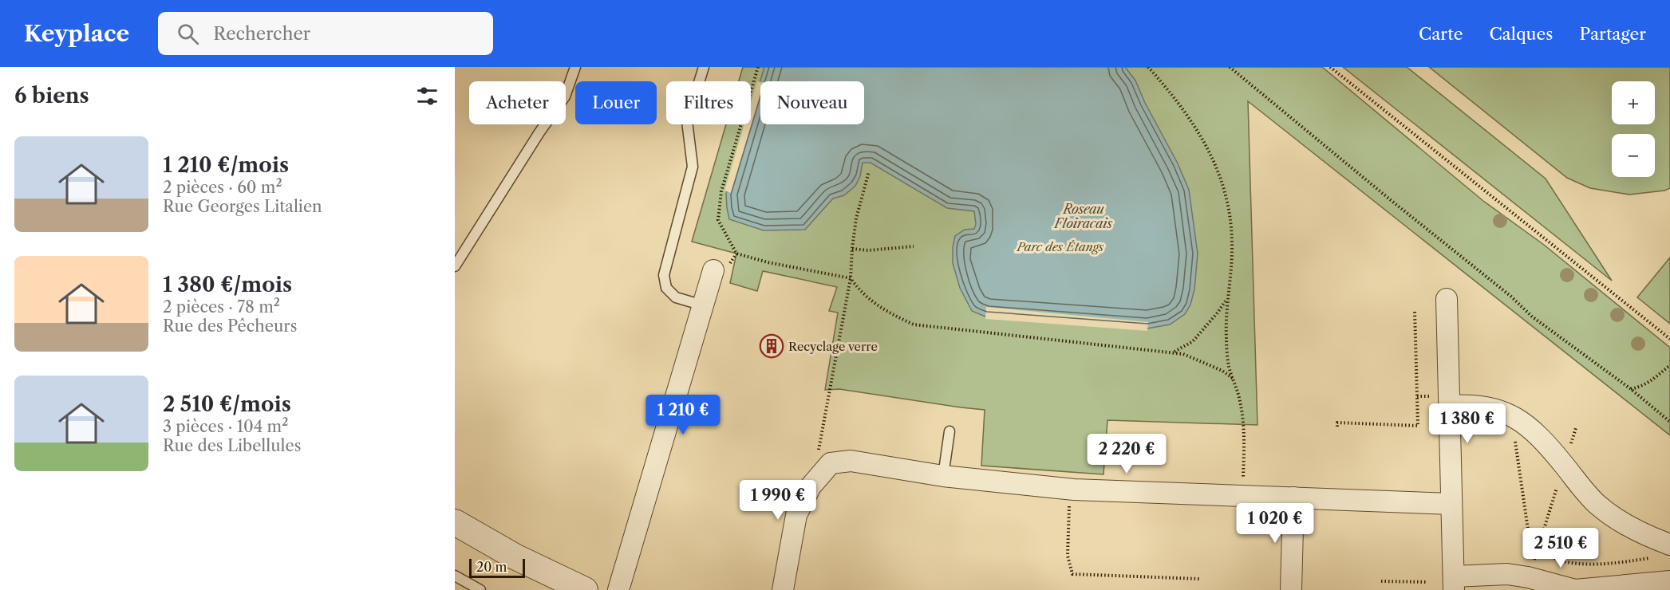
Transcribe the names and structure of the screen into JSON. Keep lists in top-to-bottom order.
{
  "water": ["Roseau Floiracais"],
  "parks": ["Parc des Étangs"],
  "places": {
    "building": ["Recyclage verre"]
  },
  "scale_bar": "20 m",
  "page": {
    "header": "Keyplace",
    "search": "Rechercher",
    "nav": ["Carte", "Calques", "Partager"],
    "heading": "6 biens",
    "map_buttons": ["+", "−"],
    "chip": [
      "Acheter",
      "Louer",
      "Filtres",
      "Nouveau"
    ],
    "list": [
      {
        "name": "1 210 €/mois",
        "note": "2 pièces · 60 m² · Rue Georges Litalien"
      },
      {
        "name": "1 380 €/mois",
        "note": "2 pièces · 78 m² · Rue des Pêcheurs"
      },
      {
        "name": "2 510 €/mois",
        "note": "3 pièces · 104 m² · Rue des Libellules"
      }
    ],
    "price": [
      "1 210 €",
      "1 380 €",
      "2 220 €",
      "1 990 €",
      "1 020 €",
      "2 510 €"
    ],
    "scale": "20 m"
  }
}
